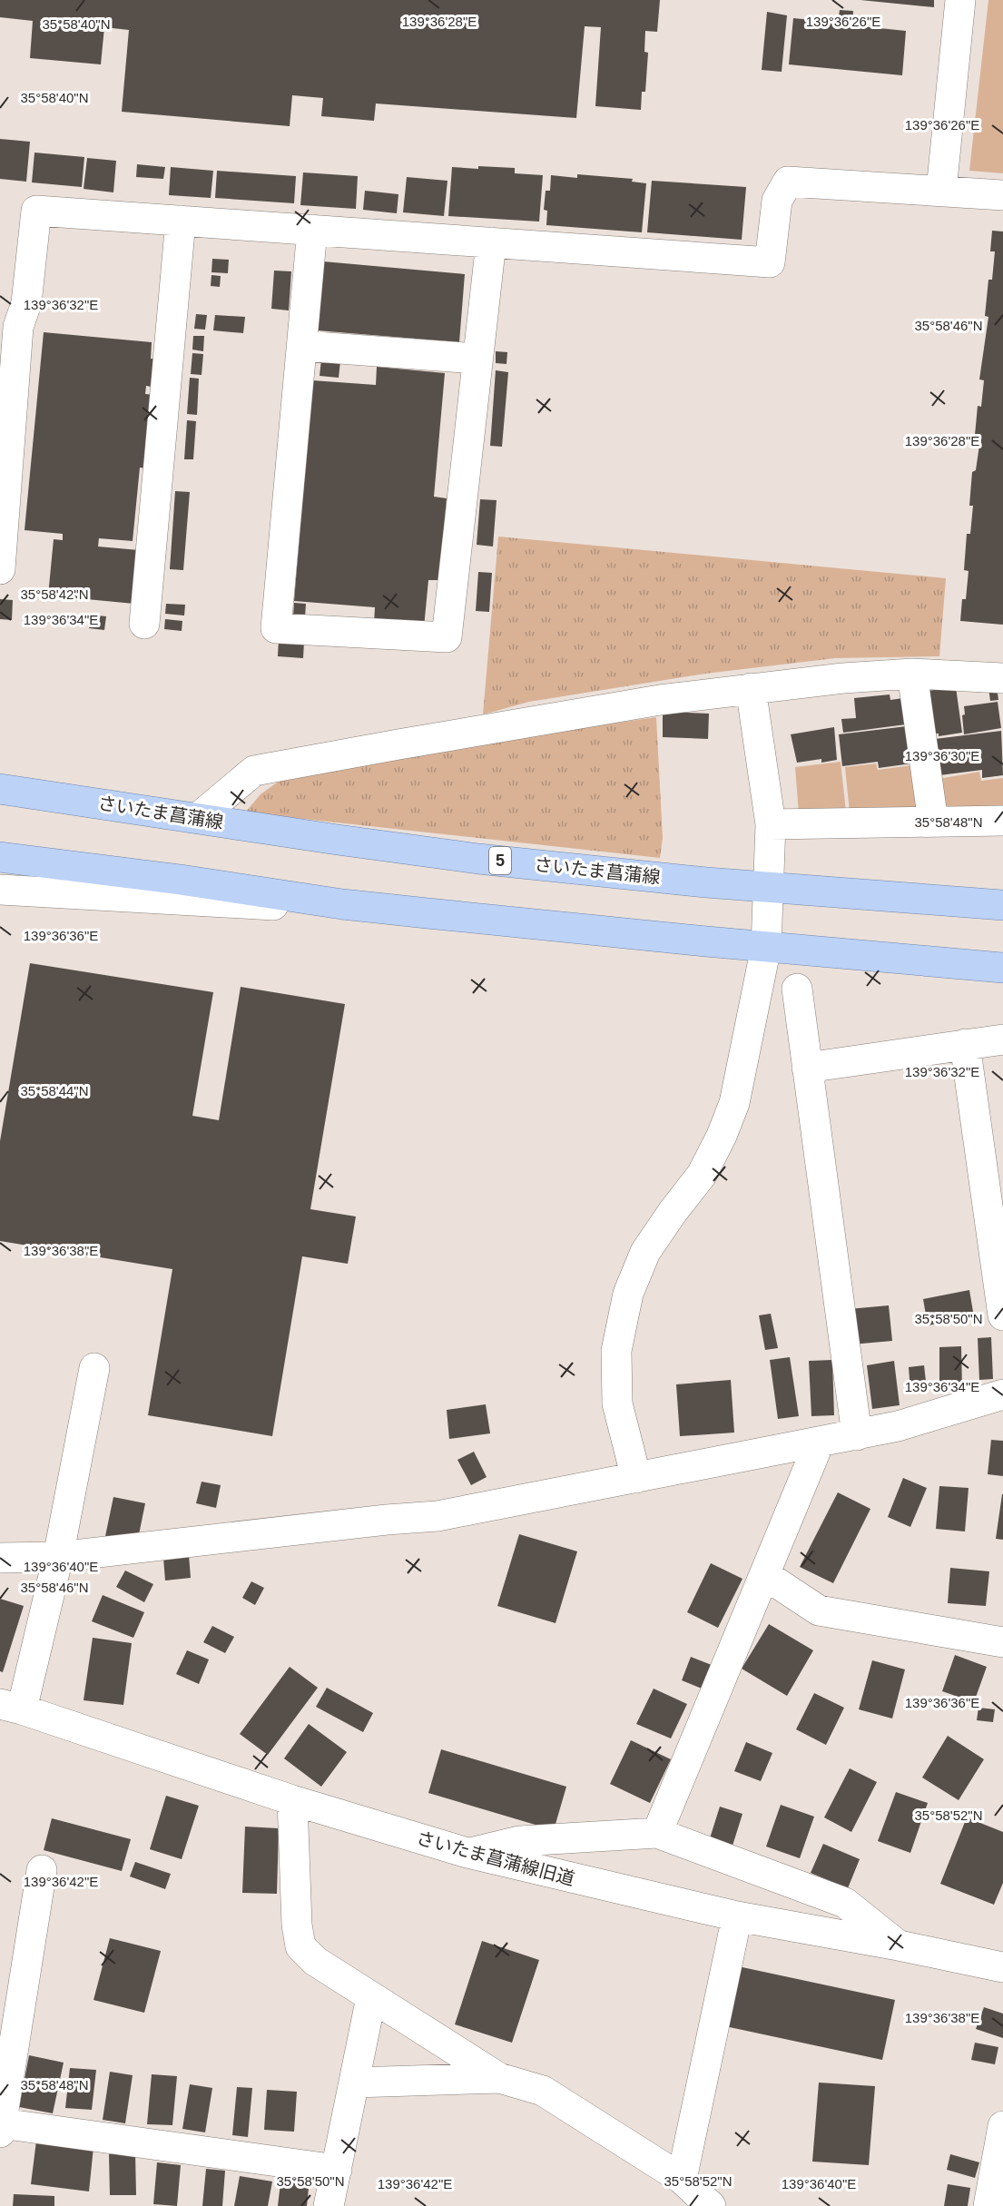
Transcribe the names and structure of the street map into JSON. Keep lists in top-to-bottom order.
{
  "streets": {
    "main road": ["さいたま菖蒲線", "5"],
    "street": ["さいたま菖蒲線旧道"]
  },
  "coordinates": [
    "139°36'28\"E",
    "139°36'26\"E",
    "35°58'40\"N",
    "139°36'32\"E",
    "35°58'46\"N",
    "35°58'42\"N",
    "139°36'34\"E",
    "139°36'30\"E",
    "35°58'48\"N",
    "139°36'36\"E",
    "35°58'44\"N",
    "139°36'38\"E",
    "35°58'50\"N",
    "139°36'40\"E",
    "35°58'52\"N",
    "139°36'42\"E"
  ]
}
